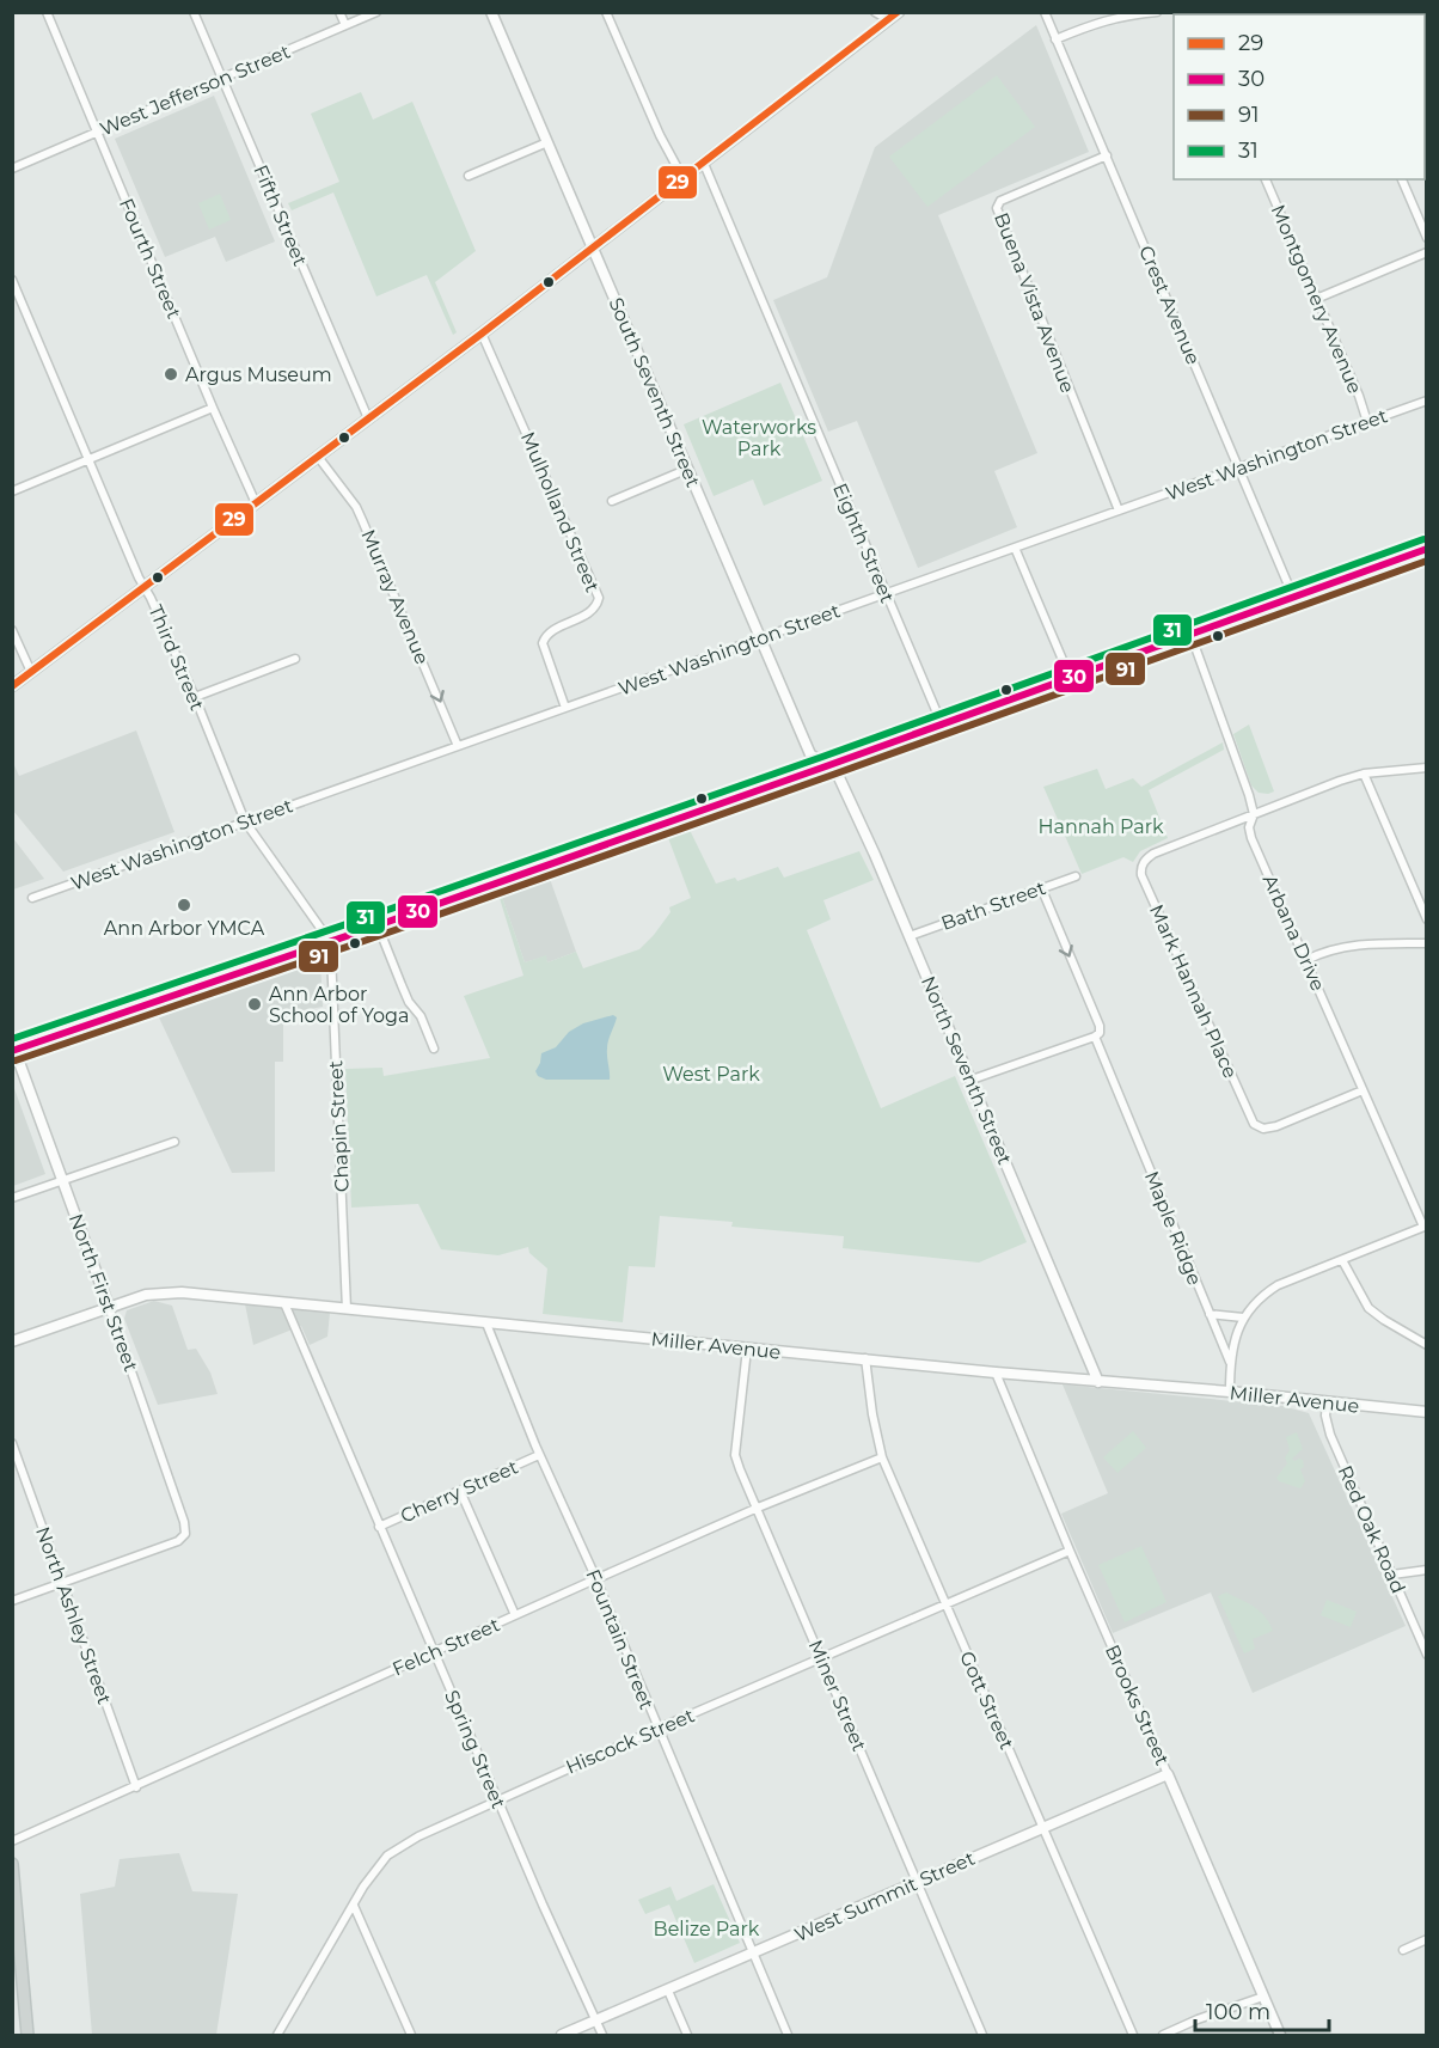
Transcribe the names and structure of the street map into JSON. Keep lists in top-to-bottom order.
{
  "streets": {
    "street": [
      "West Jefferson Street",
      "Fifth Street",
      "Fourth Street",
      "Montgomery Avenue",
      "Buena Vista Avenue",
      "Crest Avenue",
      "South Seventh Street",
      "West Washington Street",
      "Mulholland Street",
      "Eighth Street",
      "Murray Avenue",
      "Third Street",
      "Bath Street",
      "Arbana Drive",
      "Mark Hannah Place",
      "North Seventh Street",
      "Chapin Street",
      "Maple Ridge",
      "North First Street",
      "Miller Avenue",
      "Cherry Street",
      "Red Oak Road",
      "North Ashley Street",
      "Fountain Street",
      "Felch Street",
      "Miner Street",
      "Gott Street",
      "Brooks Street",
      "Hiscock Street",
      "Spring Street",
      "West Summit Street"
    ]
  },
  "crossings": [
    ["West Jefferson Street", "Fifth Street"],
    ["West Jefferson Street", "Fourth Street"],
    ["Montgomery Avenue", "West Washington Street"],
    ["Buena Vista Avenue", "Crest Avenue"],
    ["Buena Vista Avenue", "West Washington Street"],
    ["Crest Avenue", "West Washington Street"],
    ["South Seventh Street", "West Washington Street"],
    ["South Seventh Street", "North Seventh Street"],
    ["West Washington Street", "Mulholland Street"],
    ["West Washington Street", "Eighth Street"],
    ["West Washington Street", "Murray Avenue"],
    ["West Washington Street", "Third Street"],
    ["Third Street", "Chapin Street"],
    ["Bath Street", "North Seventh Street"],
    ["Bath Street", "Maple Ridge"],
    ["Arbana Drive", "Mark Hannah Place"],
    ["North Seventh Street", "Miller Avenue"],
    ["Chapin Street", "Miller Avenue"],
    ["North First Street", "Miller Avenue"],
    ["North First Street", "North Ashley Street"],
    ["Miller Avenue", "Red Oak Road"],
    ["Miller Avenue", "Fountain Street"],
    ["Miller Avenue", "Miner Street"],
    ["Miller Avenue", "Gott Street"],
    ["Miller Avenue", "Brooks Street"],
    ["Miller Avenue", "Spring Street"],
    ["Cherry Street", "Fountain Street"],
    ["Cherry Street", "Spring Street"],
    ["North Ashley Street", "Felch Street"],
    ["Fountain Street", "Felch Street"],
    ["Fountain Street", "Hiscock Street"],
    ["Fountain Street", "West Summit Street"],
    ["Felch Street", "Miner Street"],
    ["Felch Street", "Gott Street"],
    ["Felch Street", "Spring Street"],
    ["Miner Street", "Hiscock Street"],
    ["Miner Street", "West Summit Street"],
    ["Gott Street", "Hiscock Street"],
    ["Gott Street", "West Summit Street"],
    ["Brooks Street", "Hiscock Street"],
    ["Brooks Street", "West Summit Street"],
    ["Hiscock Street", "Spring Street"],
    ["Spring Street", "West Summit Street"]
  ],
  "one_way": ["Murray Avenue"],
  "parks": [
    "Waterworks Park",
    "Hannah Park",
    "West Park",
    "Belize Park"
  ],
  "places": ["Argus Museum", "Ann Arbor YMCA", "Ann Arbor School of Yoga"],
  "lines": [
    "transit line 29",
    "transit line 31",
    "transit line 30",
    "transit line 91"
  ],
  "legend": [
    "29",
    "30",
    "91",
    "31"
  ],
  "scale_bar": "100 m"
}
